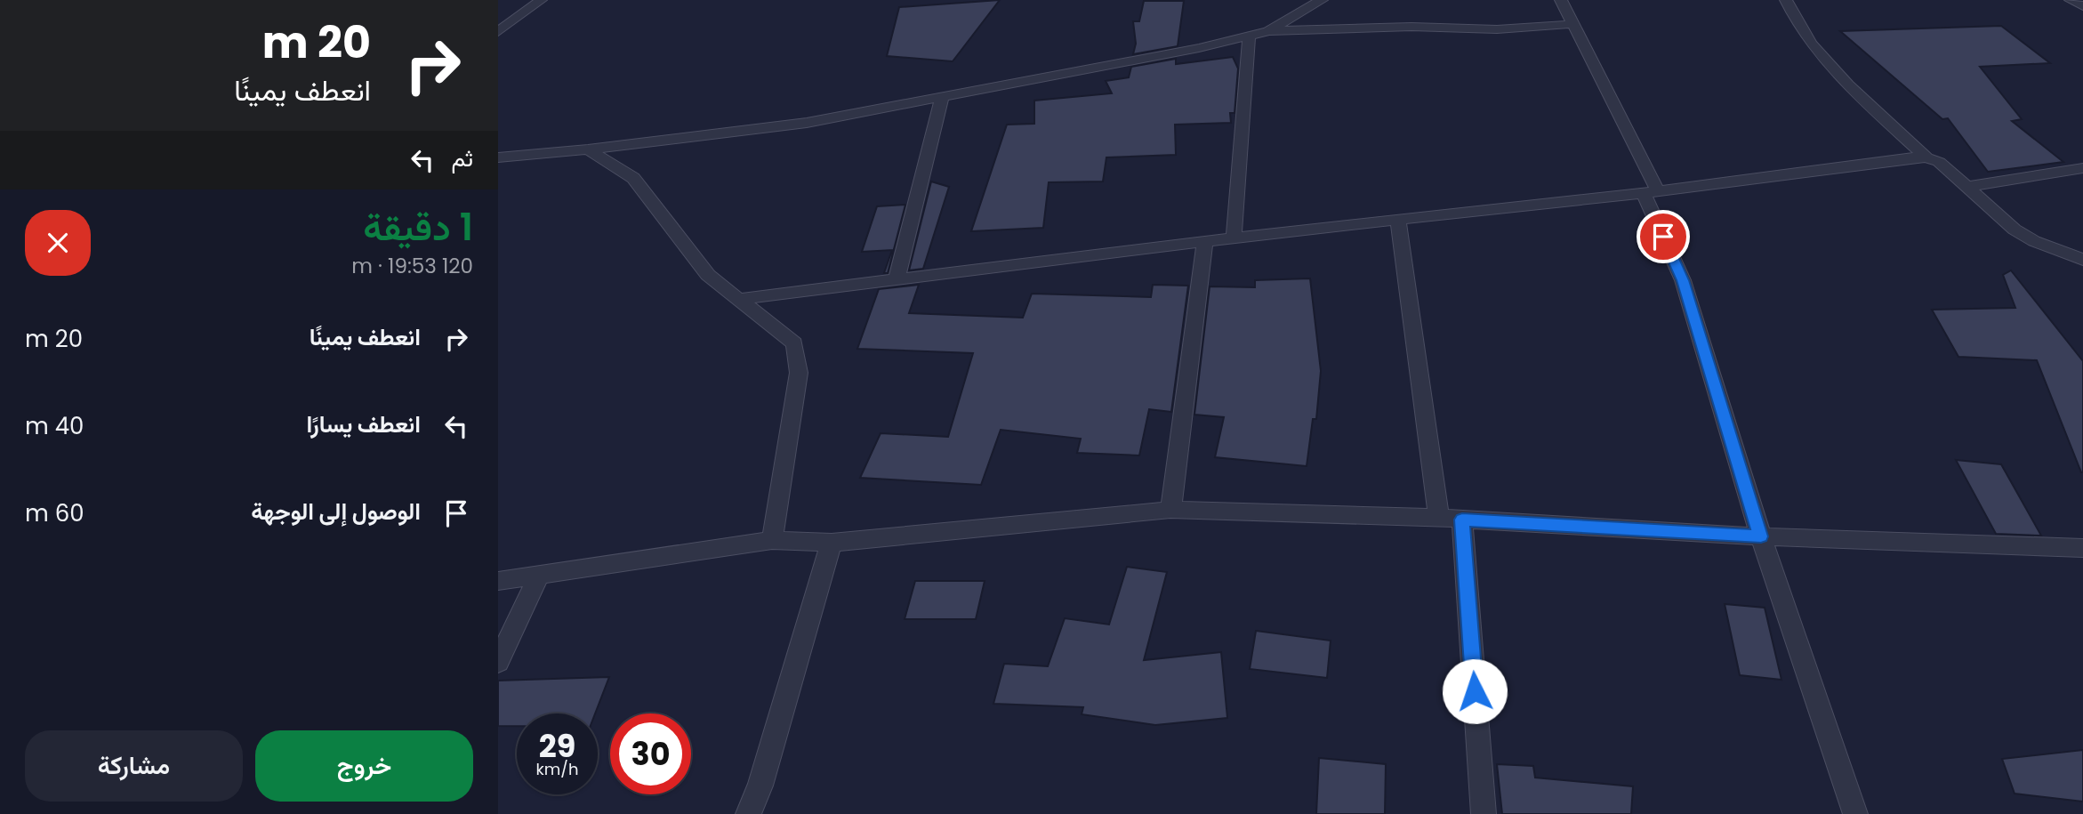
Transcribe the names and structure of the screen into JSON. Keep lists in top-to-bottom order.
{
  "page": {
    "turn": ["20 m", "انعطف يمينًا"],
    "then": "ثم",
    "heading": ["1 دقيقة", "120 m · 19:53"],
    "list": [
      {
        "name": "انعطف يمينًا",
        "value": "20 m"
      },
      {
        "name": "انعطف يسارًا",
        "value": "40 m"
      },
      {
        "name": "الوصول إلى الوجهة",
        "value": "60 m"
      }
    ],
    "speed": "29 km/h",
    "limit": "30",
    "buttons": ["خروج", "مشاركة"]
  }
}
